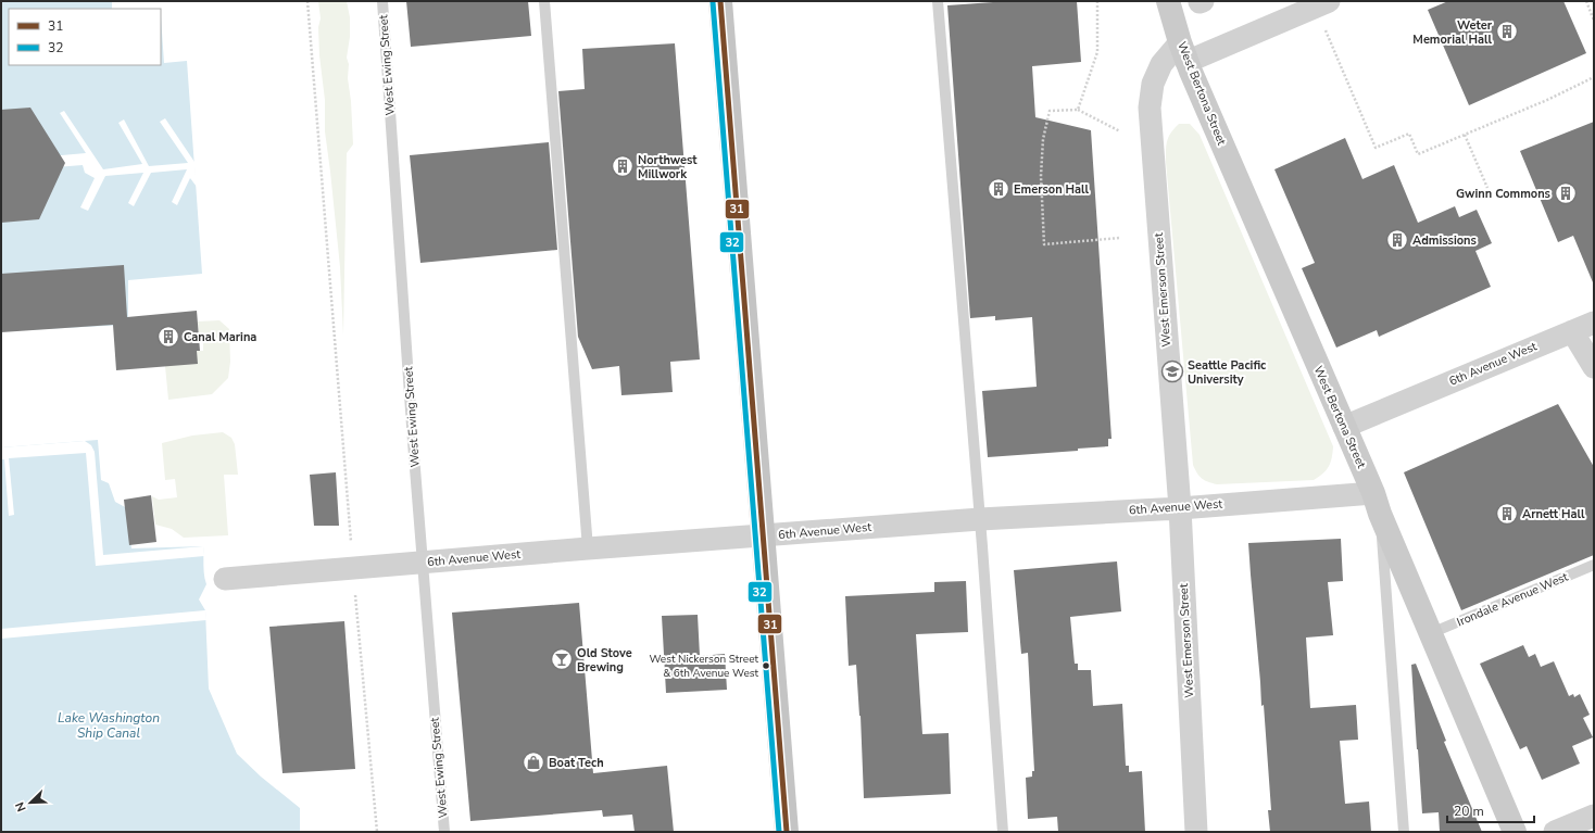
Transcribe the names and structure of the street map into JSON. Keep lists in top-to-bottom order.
{
  "streets": {
    "street": ["West Bertona Street", "West Emerson Street", "6th Avenue West"],
    "lane": ["West Ewing Street", "Irondale Avenue West"]
  },
  "crossings": [
    ["West Ewing Street", "6th Avenue West"],
    ["West Bertona Street", "West Emerson Street"],
    ["West Bertona Street", "6th Avenue West"],
    ["West Bertona Street", "Irondale Avenue West"],
    ["West Emerson Street", "6th Avenue West"]
  ],
  "water": ["Lake Washington Ship Canal"],
  "places": {
    "building": [
      "Weter Memorial Hall",
      "Northwest Millwork",
      "Emerson Hall",
      "Gwinn Commons",
      "Admissions",
      "Canal Marina",
      "Arnett Hall"
    ],
    "school or university": ["Seattle Pacific University"],
    "bar": ["Old Stove Brewing"],
    "other": ["West Nickerson Street & 6th Avenue West"],
    "shop": ["Boat Tech"]
  },
  "lines": ["transit line 31", "transit line 32"],
  "legend": ["31", "32"],
  "scale_bar": "20 m",
  "north": "bottom left"
}
